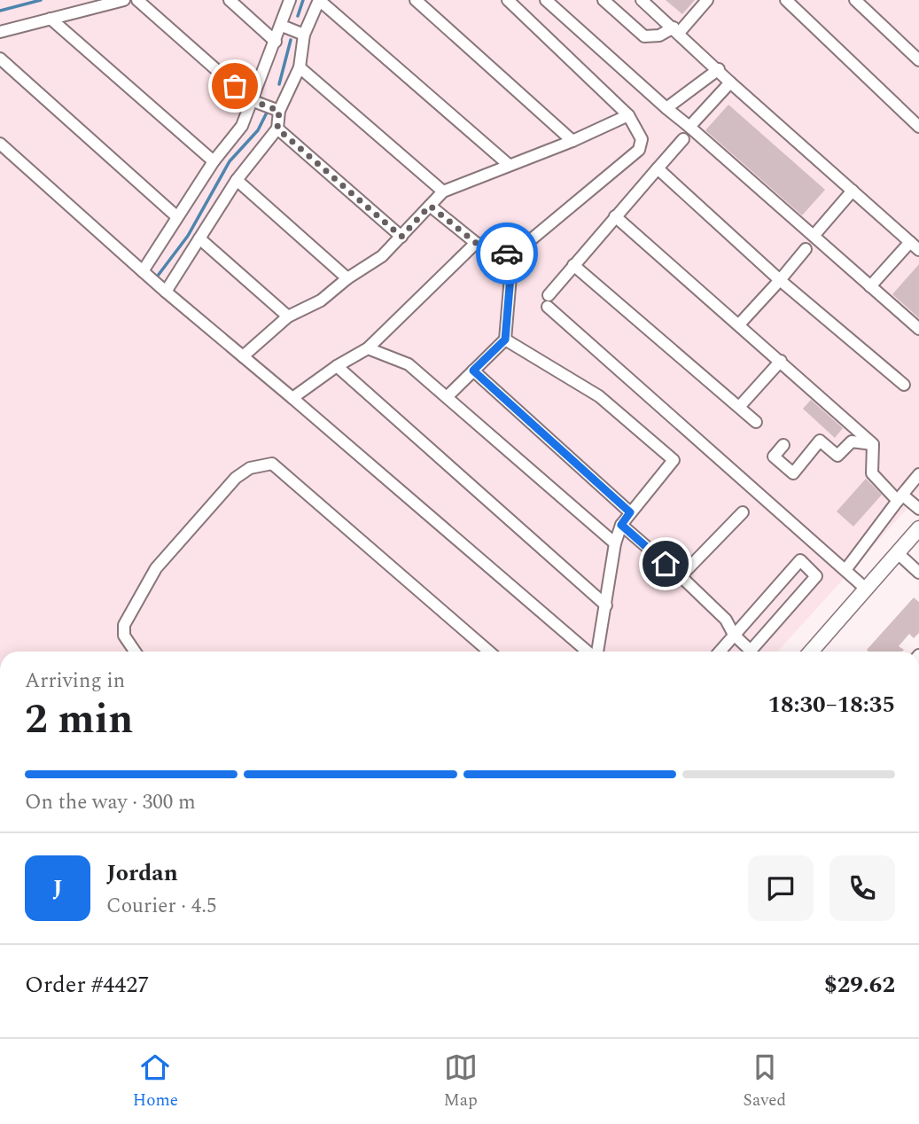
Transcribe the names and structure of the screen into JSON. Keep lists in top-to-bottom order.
{
  "page": {
    "heading": ["2 min", "Arriving in", "18:30–18:35"],
    "panel": [
      "Jordan",
      "Courier · 4.5",
      "Order #4427",
      "$29.62"
    ],
    "bar": "On the way · 300 m",
    "round": "J",
    "tabs": ["Home", "Map", "Saved"]
  }
}
